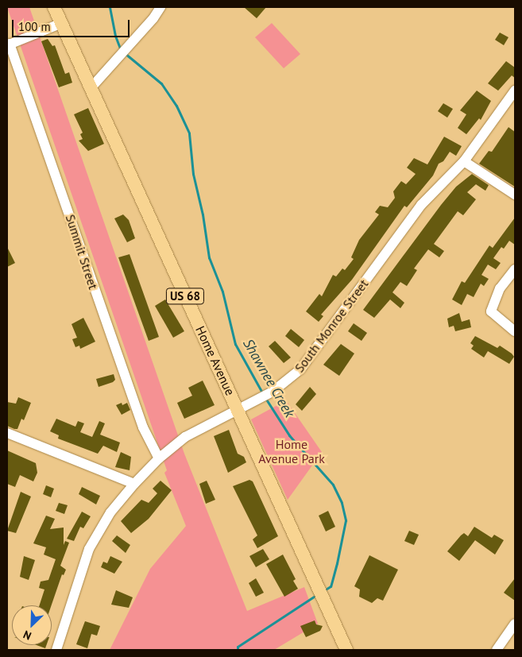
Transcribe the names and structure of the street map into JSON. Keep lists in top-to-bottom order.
{
  "streets": {
    "main road": ["US 68", "Home Avenue"],
    "street": ["Summit Street", "South Monroe Street"]
  },
  "crossings": [
    ["Summit Street", "South Monroe Street"],
    ["South Monroe Street", "Home Avenue"]
  ],
  "water": ["Shawnee Creek"],
  "parks": ["Home Avenue Park"],
  "scale_bar": "100 m",
  "north": "bottom left"
}
